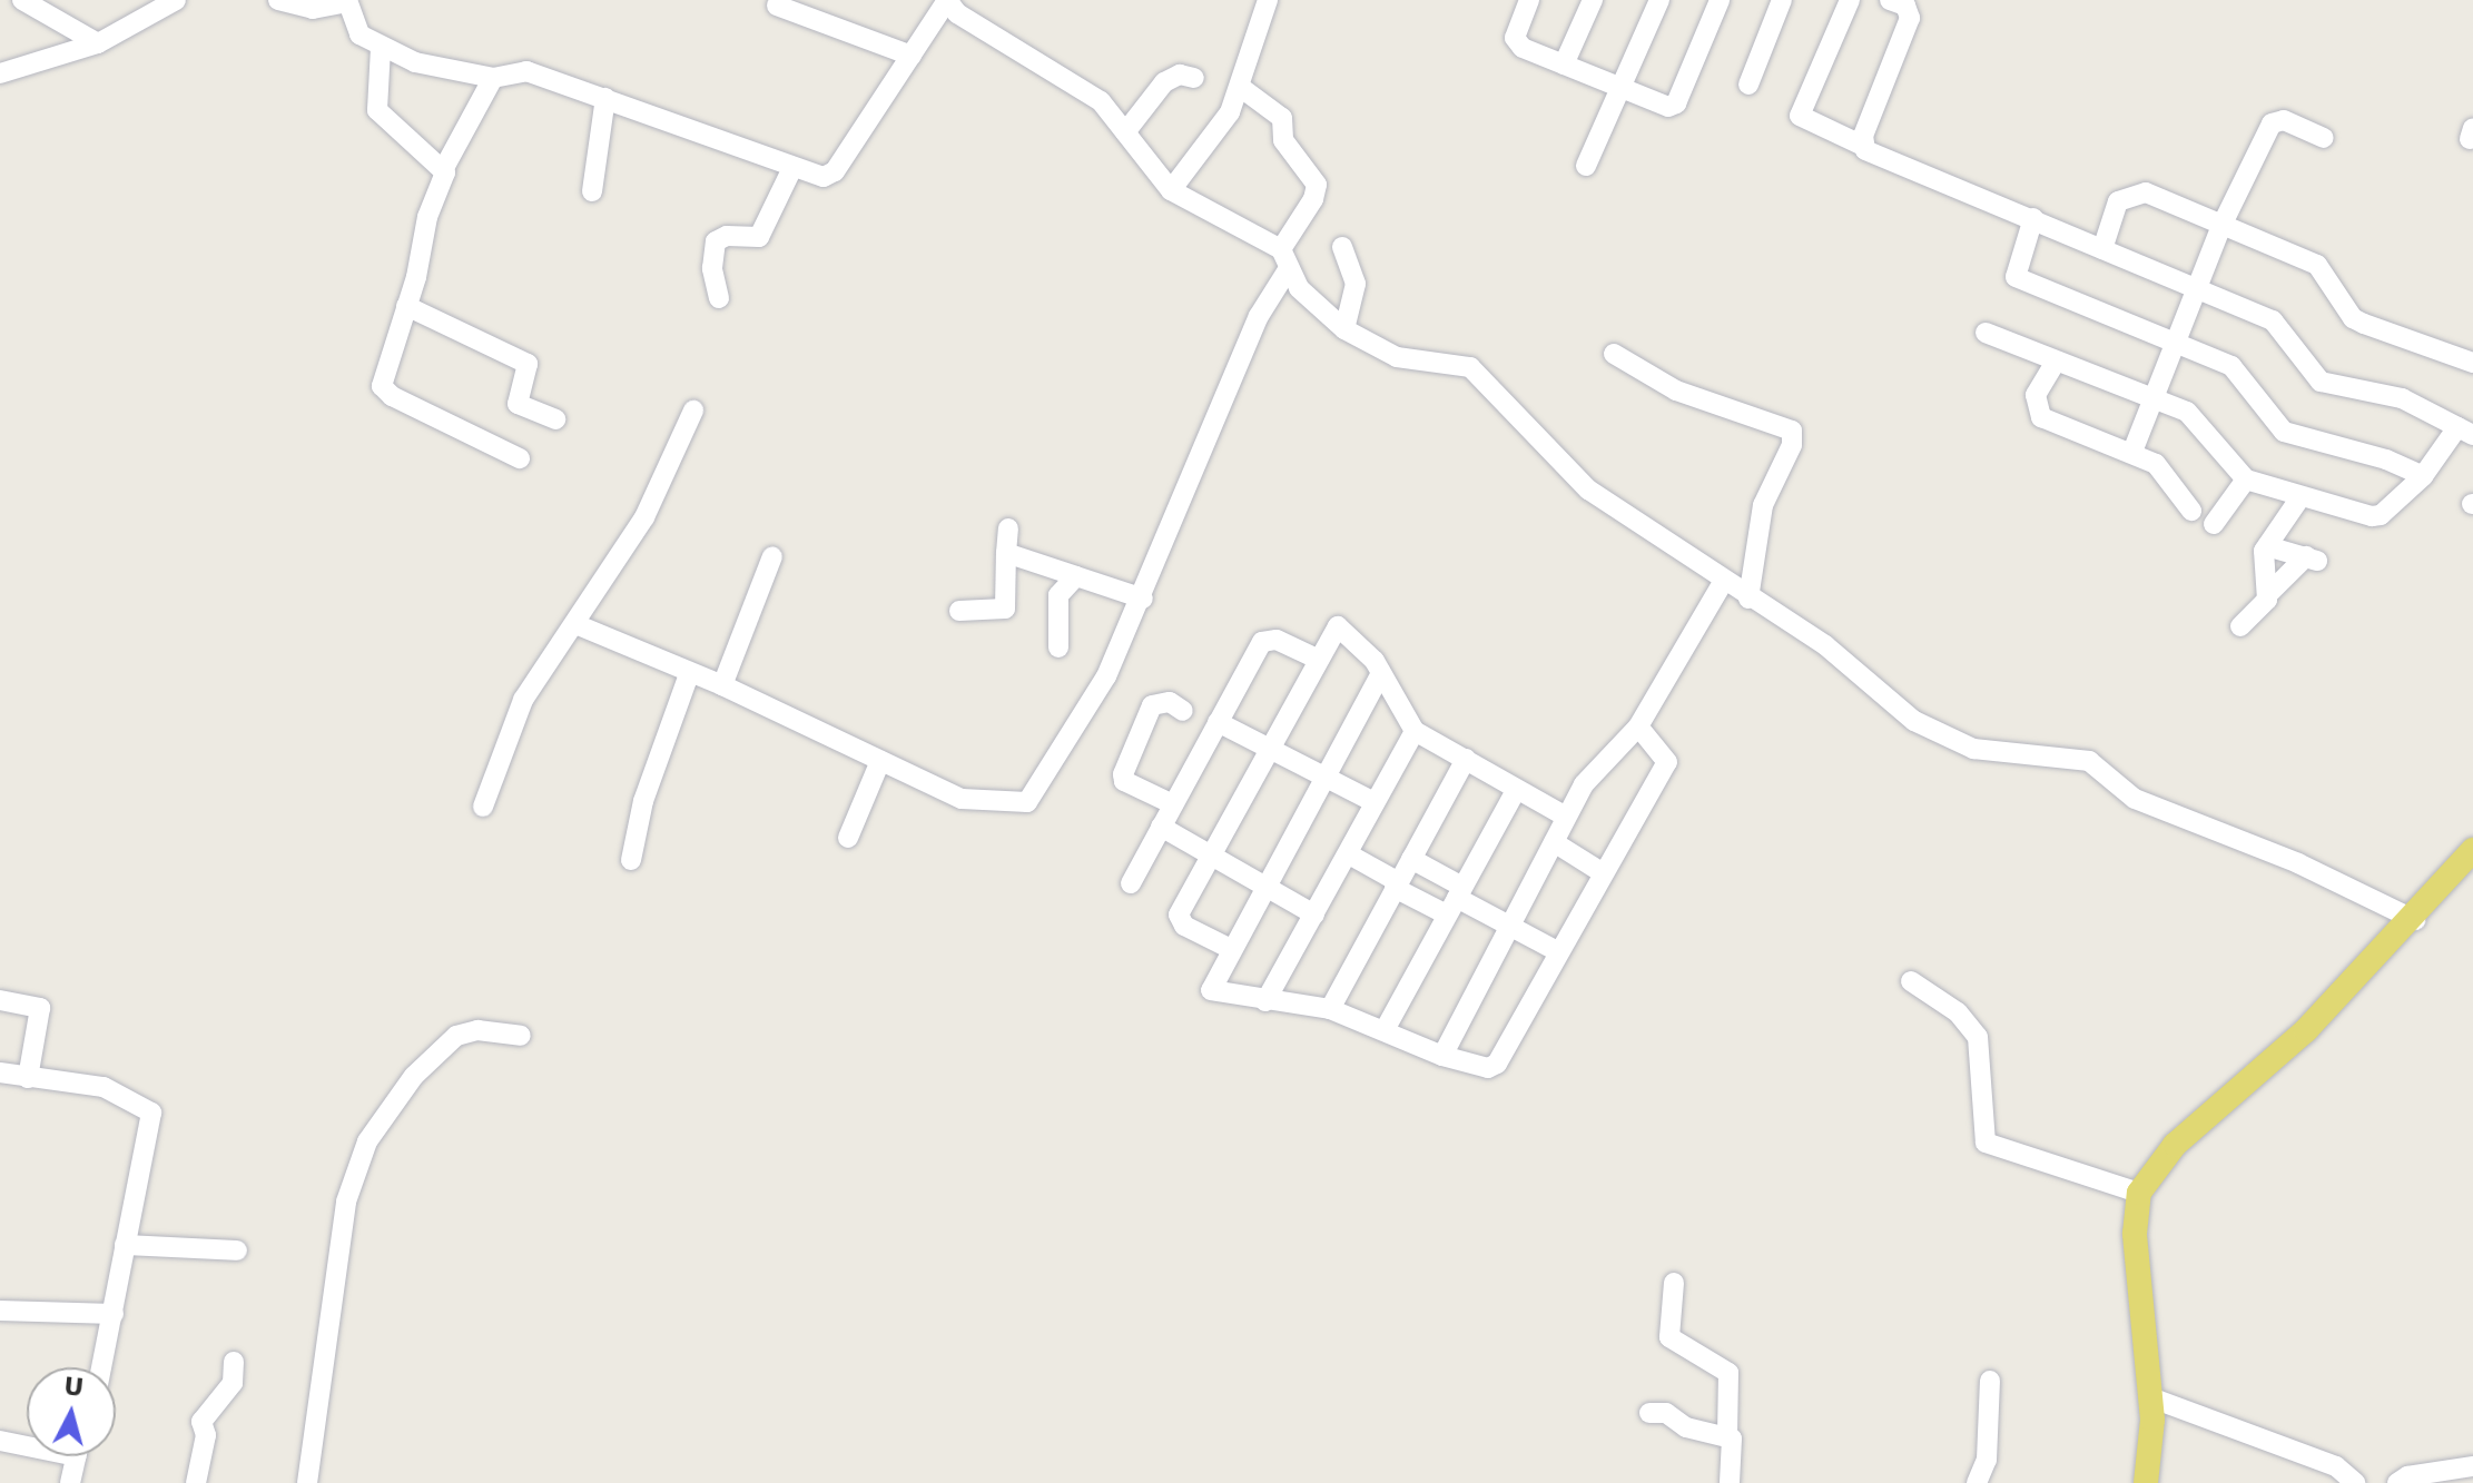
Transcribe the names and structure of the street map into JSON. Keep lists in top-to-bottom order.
{
  "north": "top"
}
